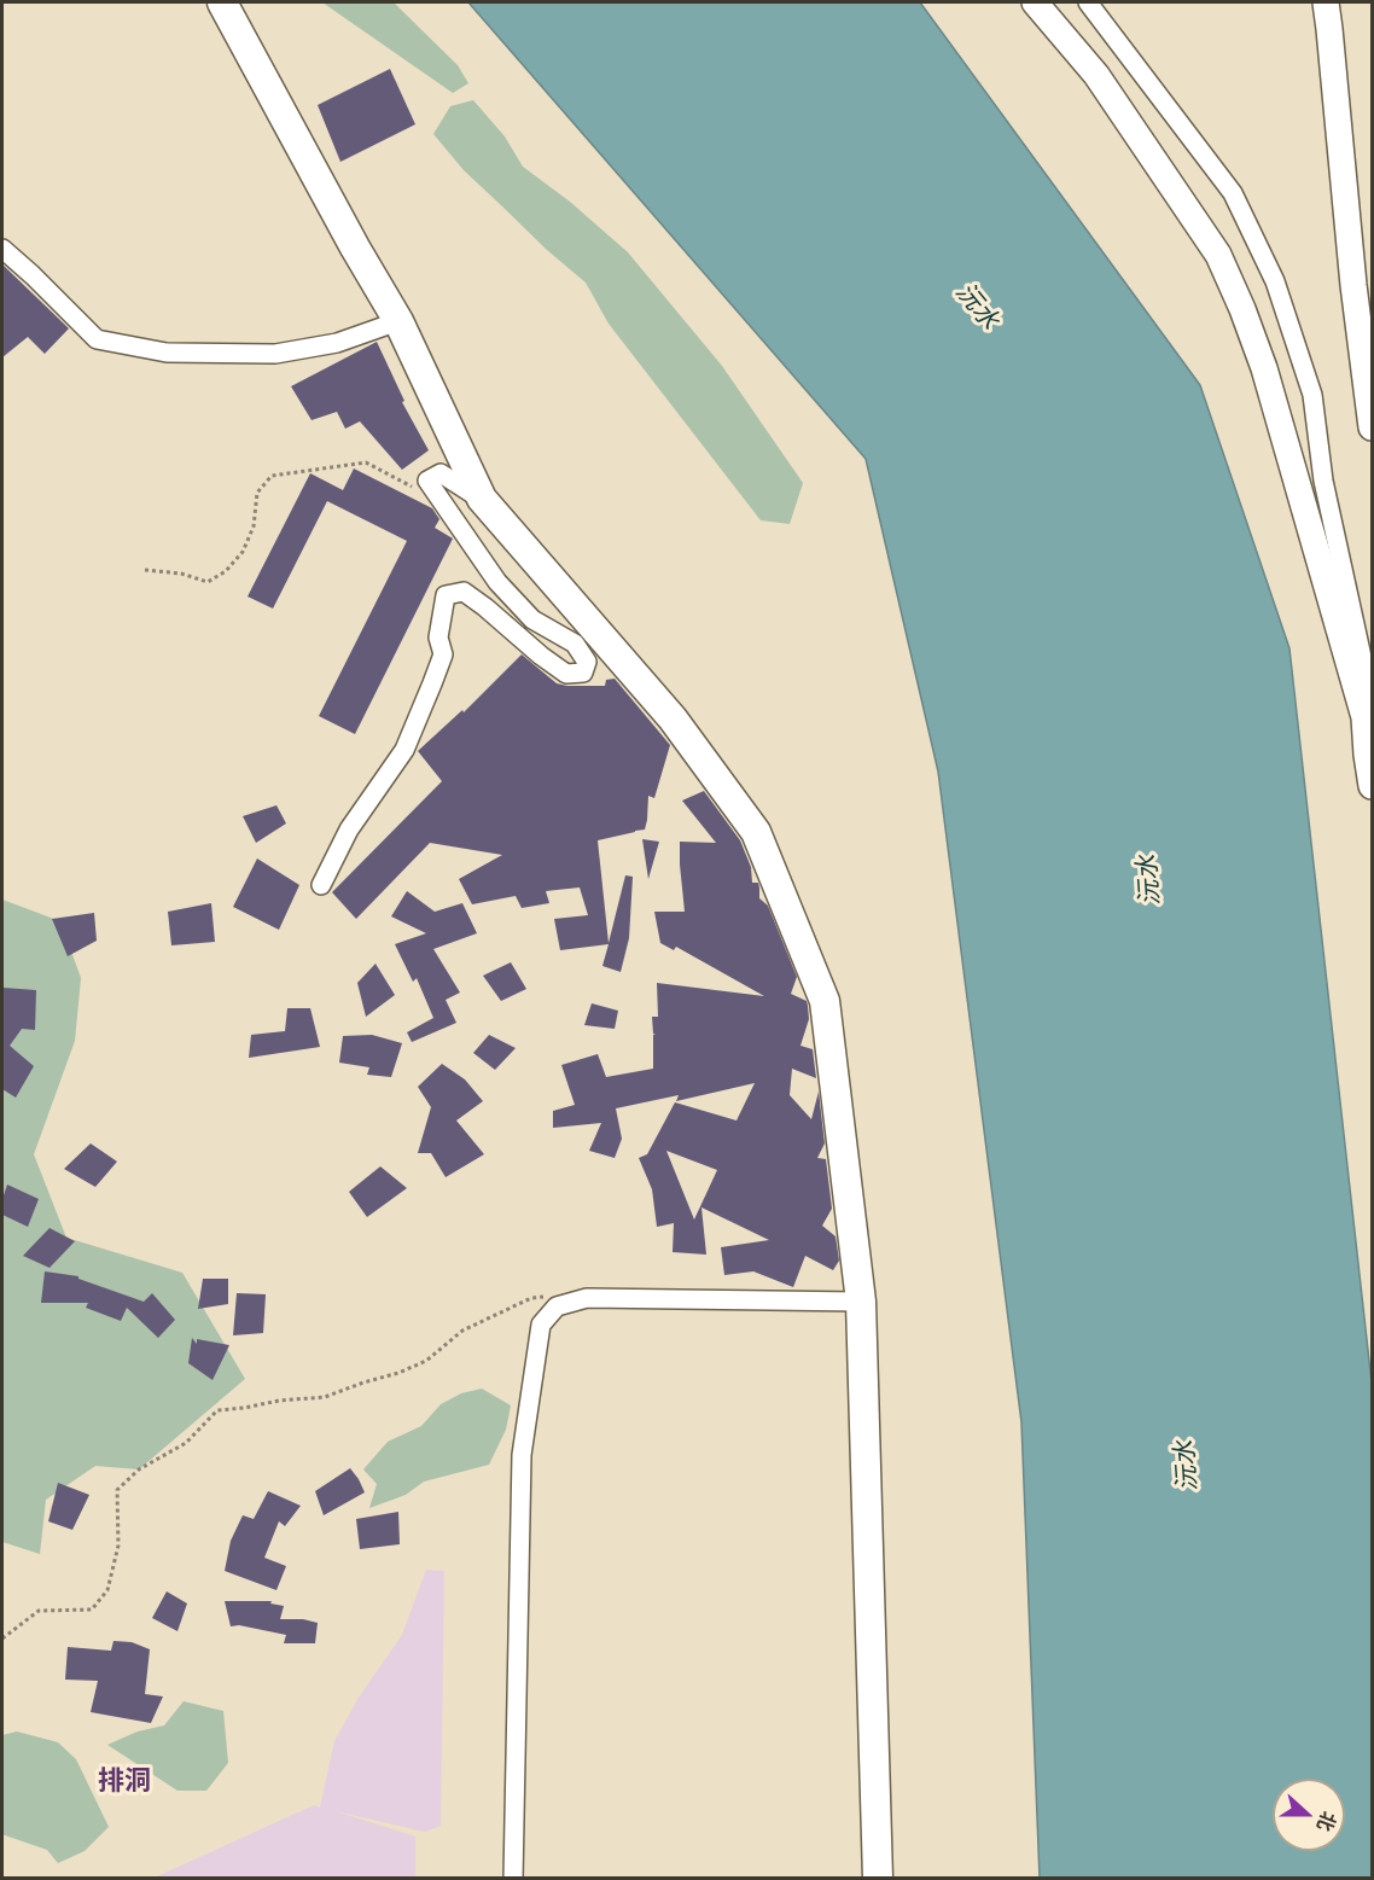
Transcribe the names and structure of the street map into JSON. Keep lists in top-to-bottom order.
{
  "districts": ["排洞"],
  "water": ["沅水"],
  "north": "right"
}
